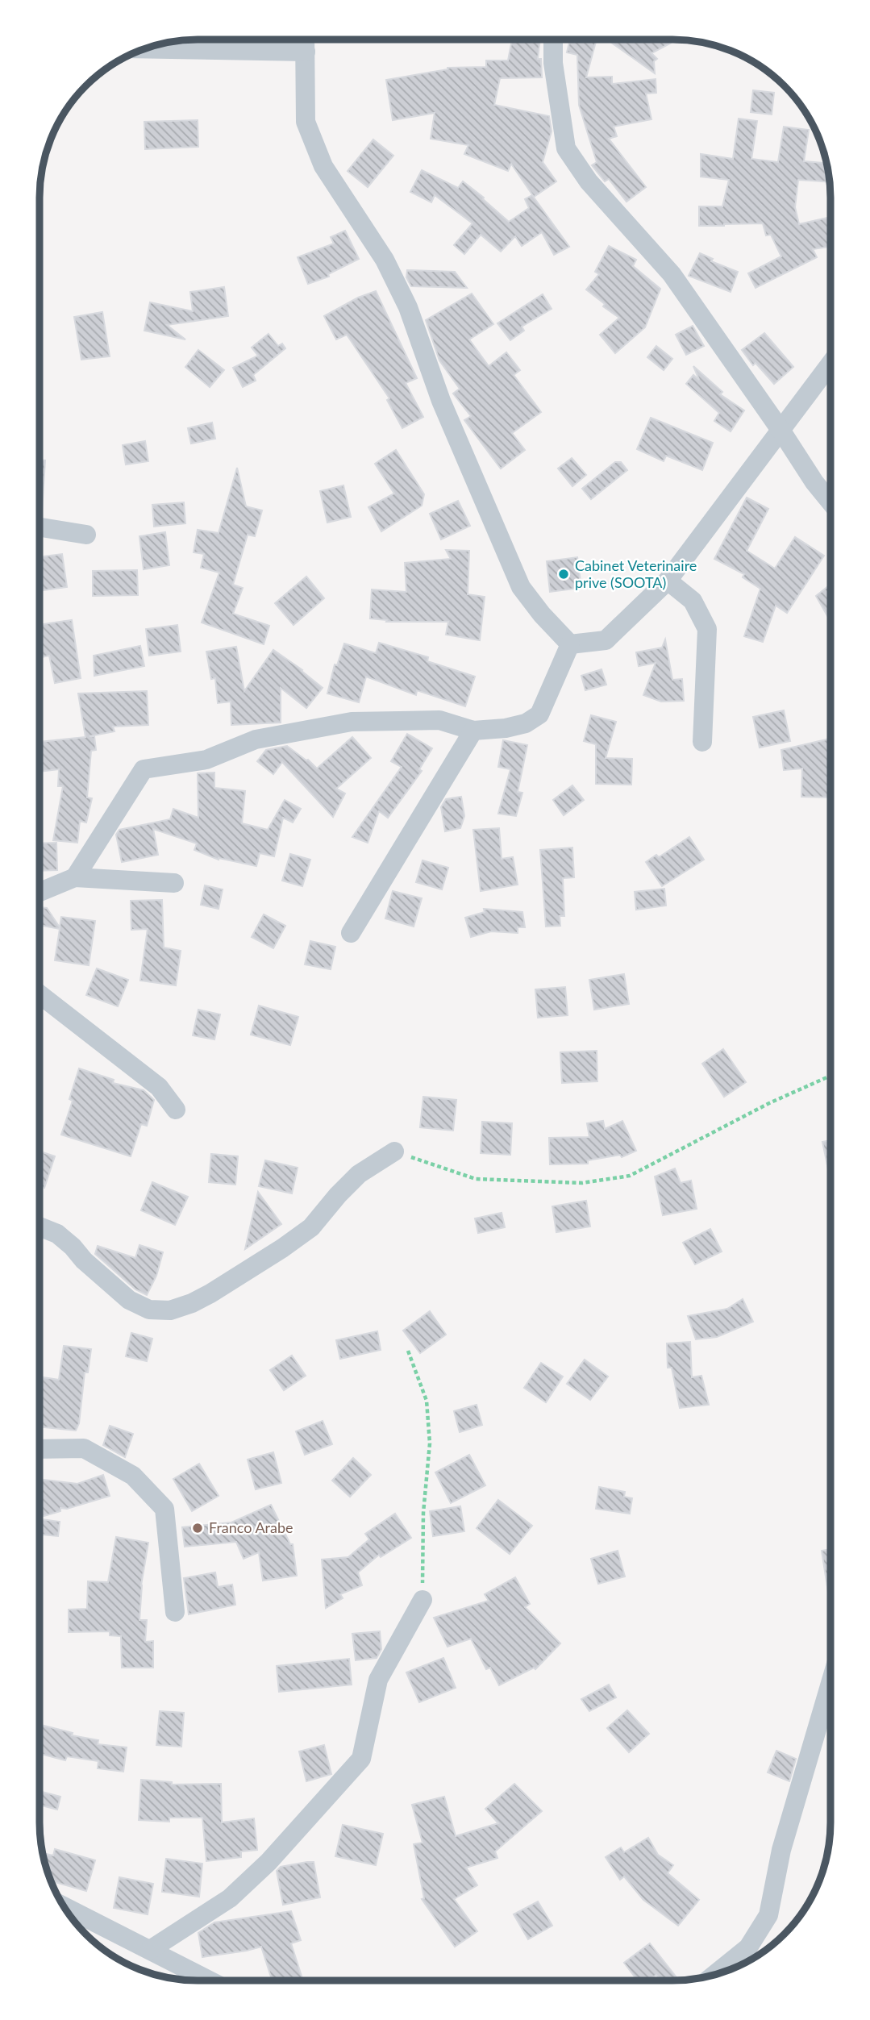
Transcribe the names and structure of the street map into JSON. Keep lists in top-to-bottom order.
{
  "places": ["Cabinet Veterinaire prive (SOOTA)", "Franco Arabe"]
}
